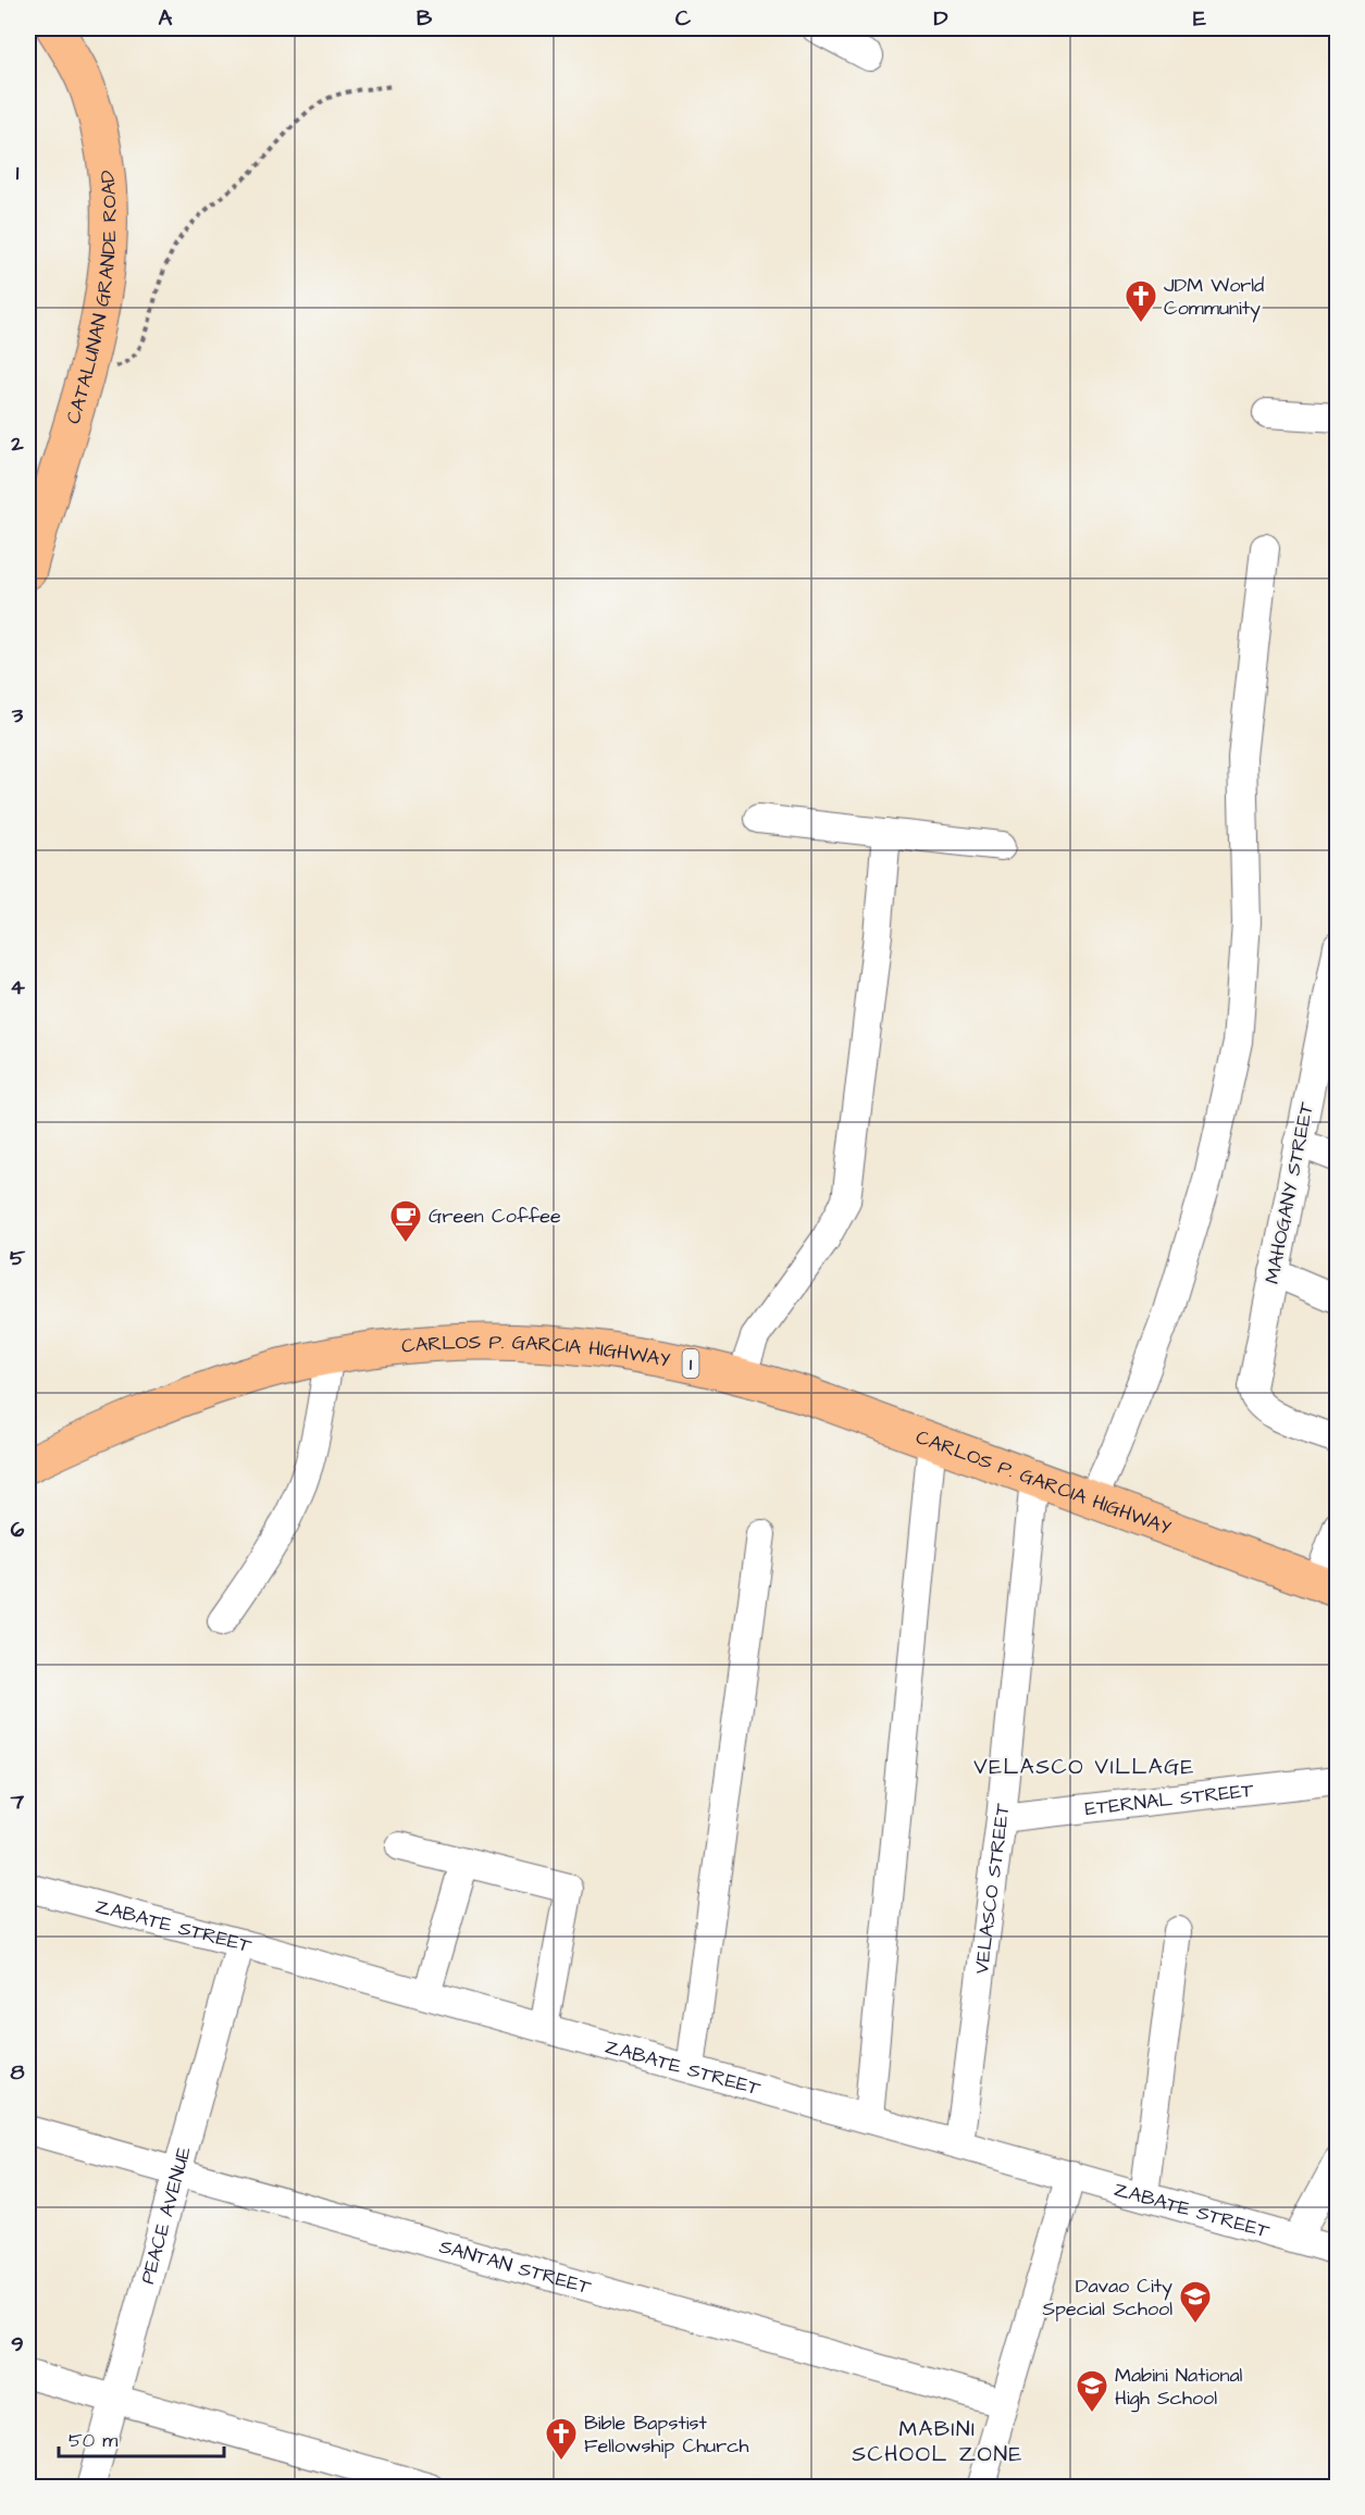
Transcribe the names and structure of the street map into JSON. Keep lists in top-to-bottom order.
{
  "streets": {
    "main road": ["CATALUNAN GRANDE ROAD", "CARLOS P. GARCIA HIGHWAY", "1"],
    "street": [
      "MAHOGANY STREET",
      "ETERNAL STREET",
      "VELASCO STREET",
      "ZABATE STREET",
      "PEACE AVENUE",
      "SANTAN STREET"
    ]
  },
  "crossings": [
    ["CARLOS P. GARCIA HIGHWAY", "VELASCO STREET"],
    ["ETERNAL STREET", "VELASCO STREET"],
    ["VELASCO STREET", "ZABATE STREET"],
    ["ZABATE STREET", "PEACE AVENUE"],
    ["PEACE AVENUE", "SANTAN STREET"]
  ],
  "districts": ["VELASCO VILLAGE", "MABINI SCHOOL ZONE"],
  "places": {
    "church": ["JDM World Community", "Bible Bapstist Fellowship Church"],
    "cafe": ["Green Coffee"],
    "school or university": ["Davao City Special School", "Mabini National High School"]
  },
  "scale_bar": "50 m",
  "grid": {
    "columns": [
      "A",
      "B",
      "C",
      "D",
      "E"
    ],
    "rows": [
      "1",
      "2",
      "3",
      "4",
      "5",
      "6",
      "7",
      "8",
      "9"
    ]
  }
}
